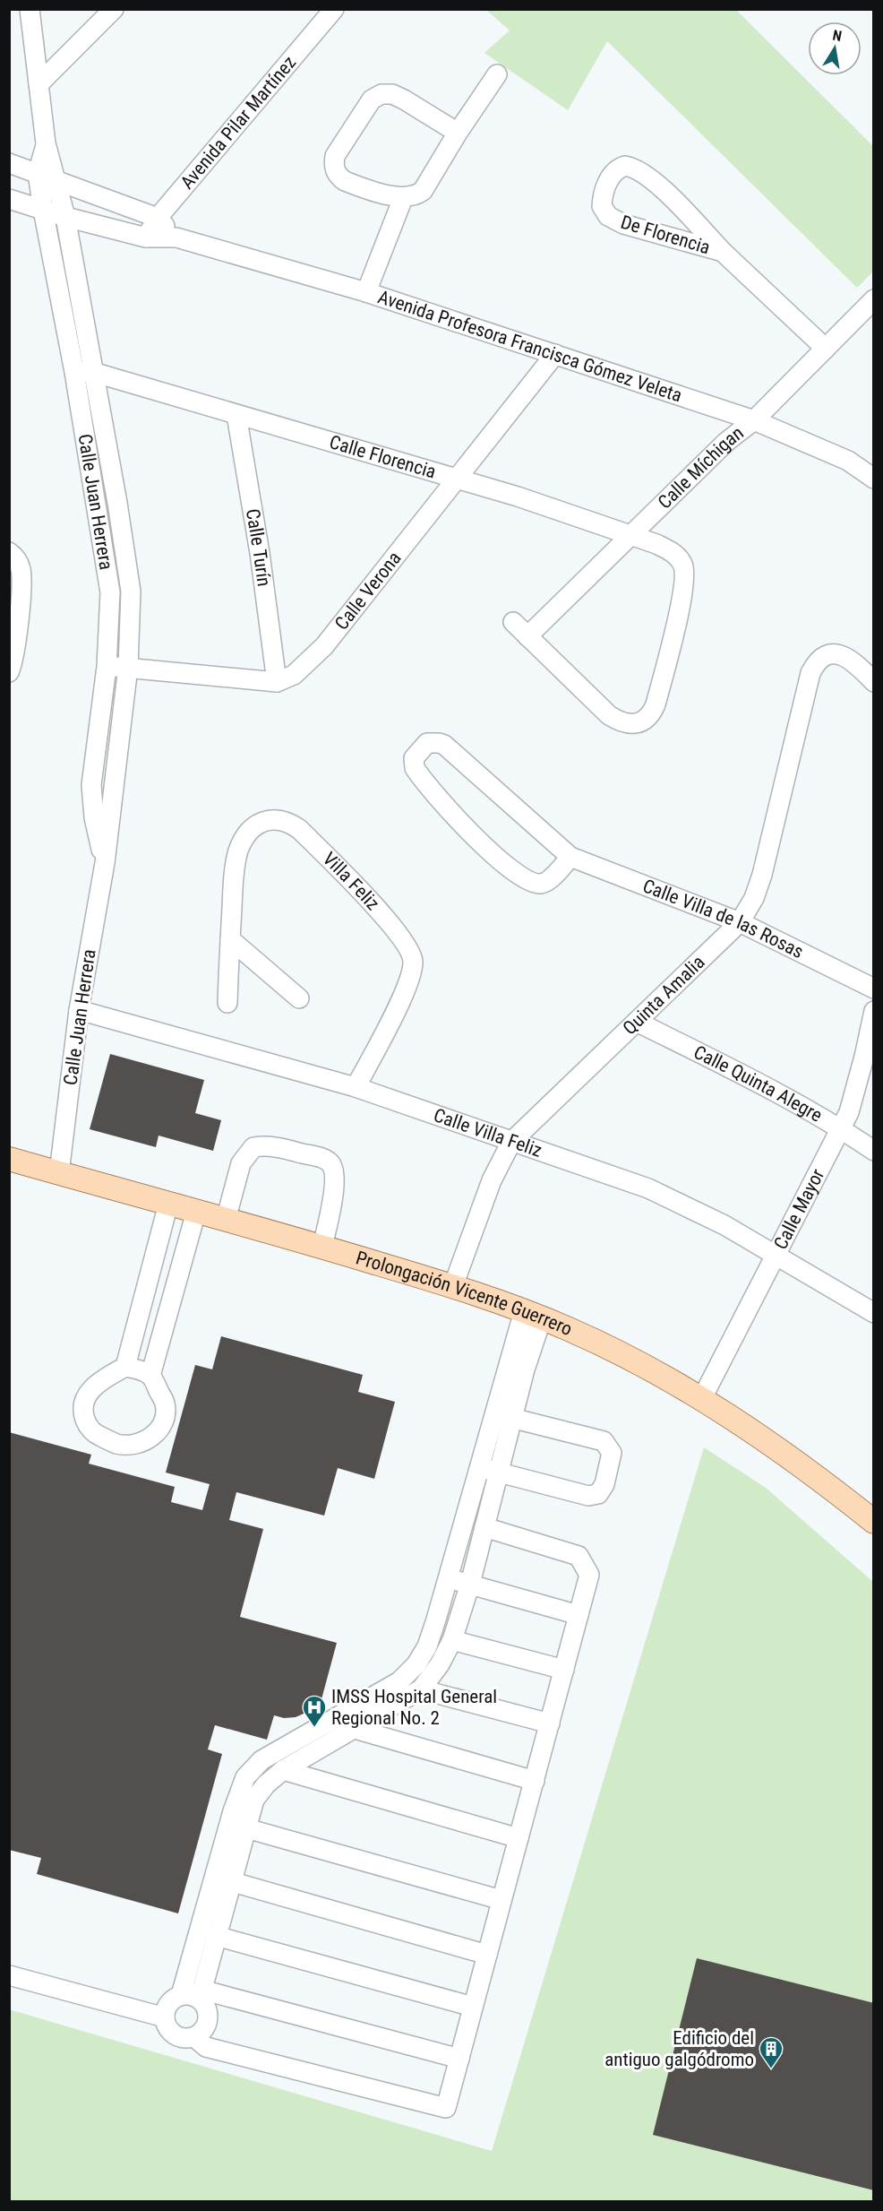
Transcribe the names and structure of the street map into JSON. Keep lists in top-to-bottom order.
{
  "streets": {
    "main road": ["Prolongación Vicente Guerrero"],
    "street": [
      "Avenida Pilar Martínez",
      "De Florencia",
      "Avenida Profesora Francisca Gómez Veleta",
      "Calle Florencia",
      "Calle Míchigan",
      "Calle Juan Herrera",
      "Calle Turín",
      "Calle Verona",
      "Villa Feliz",
      "Calle Villa de las Rosas",
      "Quinta Amalia",
      "Calle Quinta Alegre",
      "Calle Villa Feliz",
      "Calle Mayor"
    ]
  },
  "crossings": [
    ["Avenida Pilar Martínez", "Avenida Profesora Francisca Gómez Veleta"],
    ["De Florencia", "Calle Míchigan"],
    ["Avenida Profesora Francisca Gómez Veleta", "Calle Míchigan"],
    ["Avenida Profesora Francisca Gómez Veleta", "Calle Juan Herrera"],
    ["Avenida Profesora Francisca Gómez Veleta", "Calle Verona"],
    ["Calle Florencia", "Calle Míchigan"],
    ["Calle Florencia", "Calle Juan Herrera"],
    ["Calle Florencia", "Calle Turín"],
    ["Calle Florencia", "Calle Verona"],
    ["Calle Juan Herrera", "Calle Villa Feliz"],
    ["Calle Juan Herrera", "Prolongación Vicente Guerrero"],
    ["Calle Turín", "Calle Verona"],
    ["Villa Feliz", "Calle Villa Feliz"],
    ["Calle Villa de las Rosas", "Quinta Amalia"],
    ["Quinta Amalia", "Calle Quinta Alegre"],
    ["Quinta Amalia", "Calle Villa Feliz"],
    ["Quinta Amalia", "Prolongación Vicente Guerrero"],
    ["Calle Quinta Alegre", "Calle Mayor"],
    ["Calle Villa Feliz", "Calle Mayor"],
    ["Calle Mayor", "Prolongación Vicente Guerrero"]
  ],
  "places": {
    "hospital": ["IMSS Hospital General Regional No. 2"],
    "building": ["Edificio del antiguo galgódromo"]
  },
  "north": "top"
}
